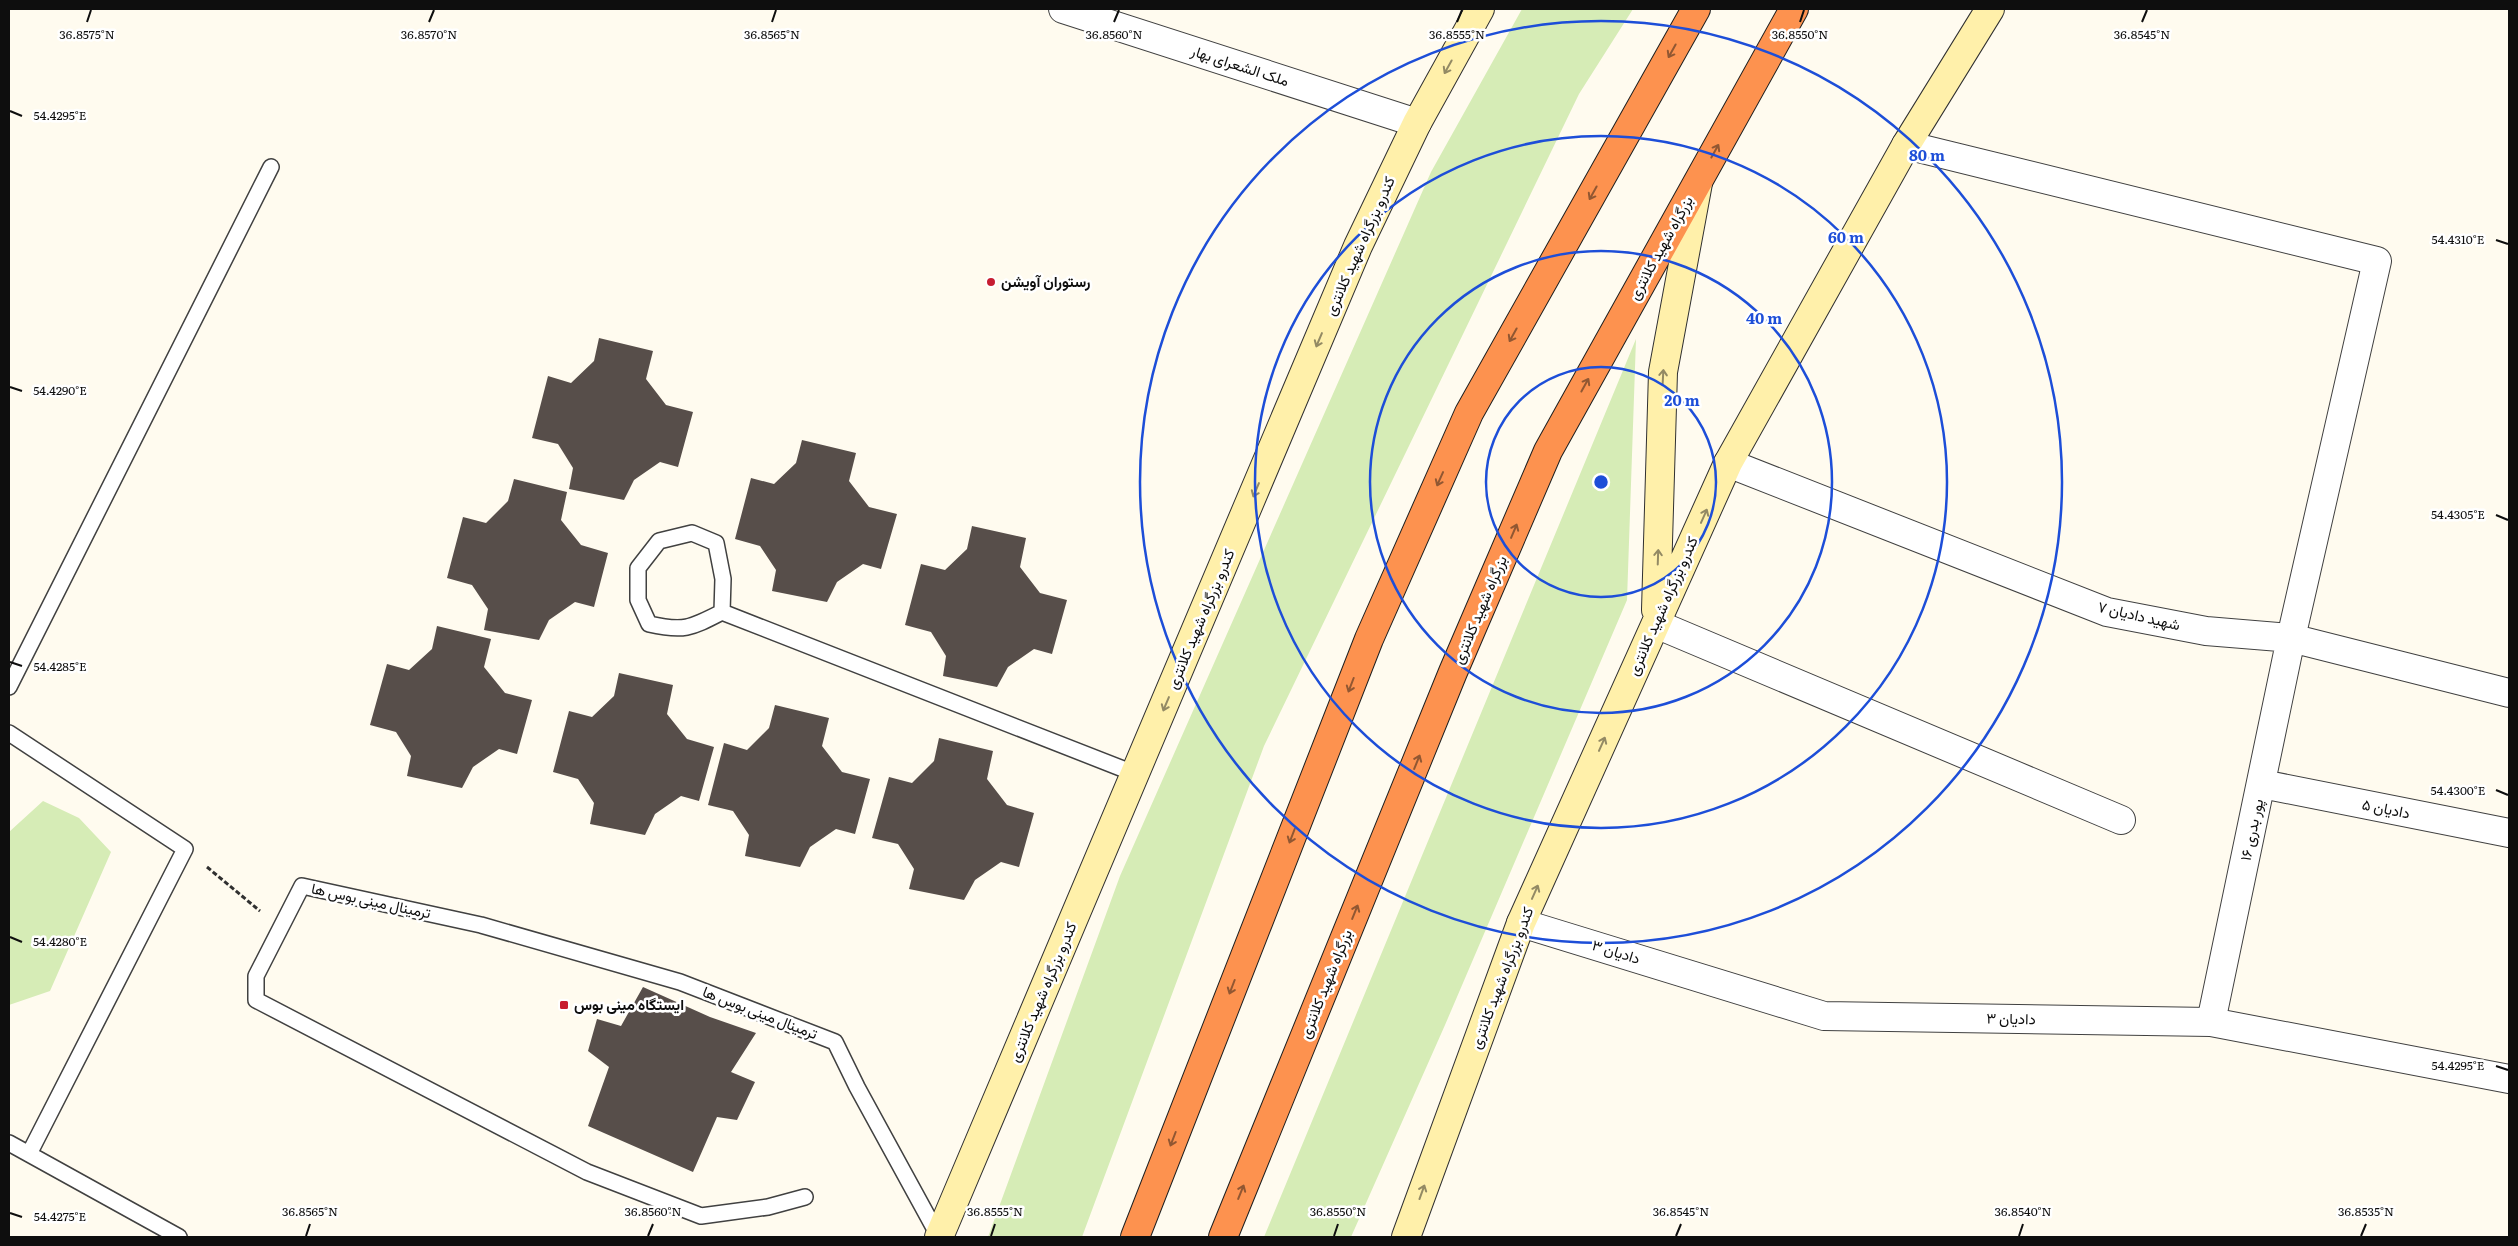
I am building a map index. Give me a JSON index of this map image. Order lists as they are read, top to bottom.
{
  "streets": {
    "highway": ["بزرگراه شهید کلانتری"],
    "main road": ["کندرو بزرگراه شهید کلانتری"],
    "street": [
      "ملک الشعرای بهار",
      "شهید دادیان ۷",
      "دادیان ۵",
      "پور بدری ۱۶",
      "دادیان ۳"
    ],
    "lane": ["ترمینال مینی بوس ها"]
  },
  "crossings": [
    ["ملک الشعرای بهار", "کندرو بزرگراه شهید کلانتری"],
    ["کندرو بزرگراه شهید کلانتری", "شهید دادیان ۷"],
    ["کندرو بزرگراه شهید کلانتری", "پور بدری ۱۶"],
    ["کندرو بزرگراه شهید کلانتری", "ترمینال مینی بوس ها"],
    ["کندرو بزرگراه شهید کلانتری", "دادیان ۳"],
    ["شهید دادیان ۷", "پور بدری ۱۶"],
    ["دادیان ۵", "پور بدری ۱۶"],
    ["پور بدری ۱۶", "دادیان ۳"]
  ],
  "places": {
    "other": ["رستوران آویشن"],
    "transit": ["ایستگاه مینی بوس"]
  },
  "coordinates": [
    "36.8575°N",
    "36.8570°N",
    "36.8565°N",
    "36.8560°N",
    "36.8555°N",
    "36.8550°N",
    "36.8545°N",
    "54.4295°E",
    "54.4310°E",
    "54.4290°E",
    "54.4305°E",
    "54.4285°E",
    "54.4300°E",
    "54.4280°E",
    "36.8540°N",
    "36.8535°N",
    "54.4275°E"
  ],
  "rings": [
    "80 m",
    "60 m",
    "40 m",
    "20 m"
  ]
}
